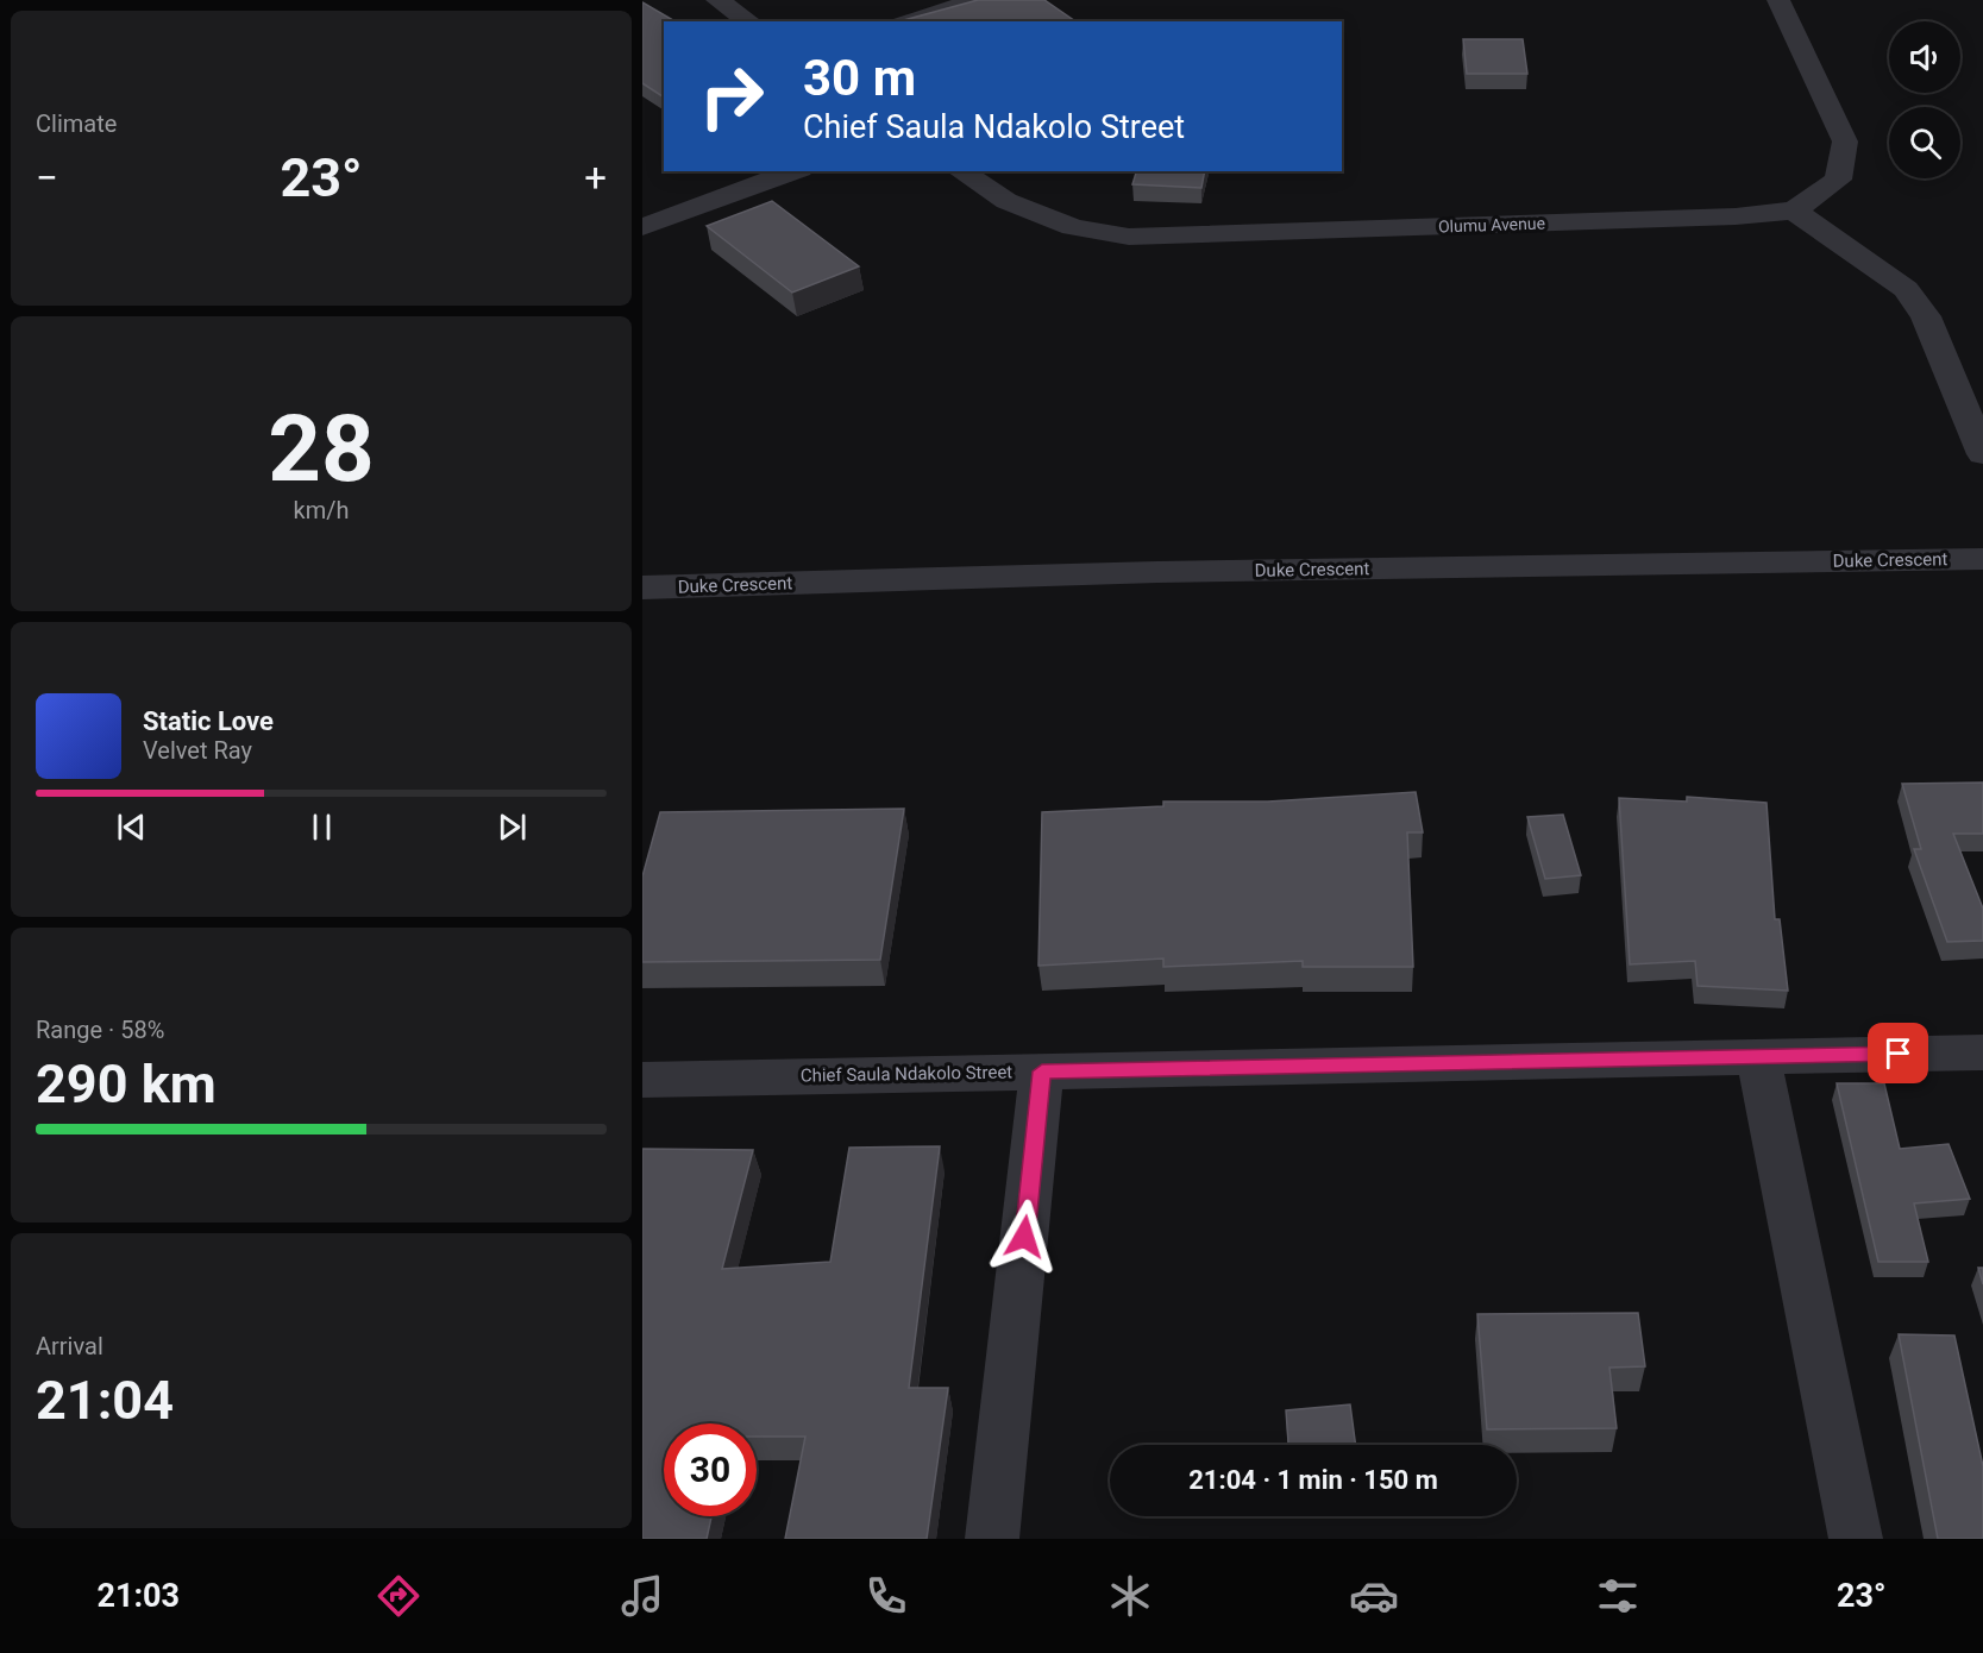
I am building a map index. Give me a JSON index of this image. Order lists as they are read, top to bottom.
{
  "streets": {
    "street": ["Olumu Avenue", "Duke Crescent", "Chief Saula Ndakolo Street"]
  },
  "page": {
    "tile": [
      "Climate",
      ["28", "km/h"],
      ["Range · 58%", "290 km"],
      ["Arrival", "21:04"]
    ],
    "turn": ["30 m", "Chief Saula Ndakolo Street"],
    "heat": ["−", "23°", "+"],
    "song": ["Static Love", "Velvet Ray"],
    "limit": "30",
    "trip": "21:04 · 1 min · 150 m",
    "tabs": ["21:03", "23°"]
  }
}
